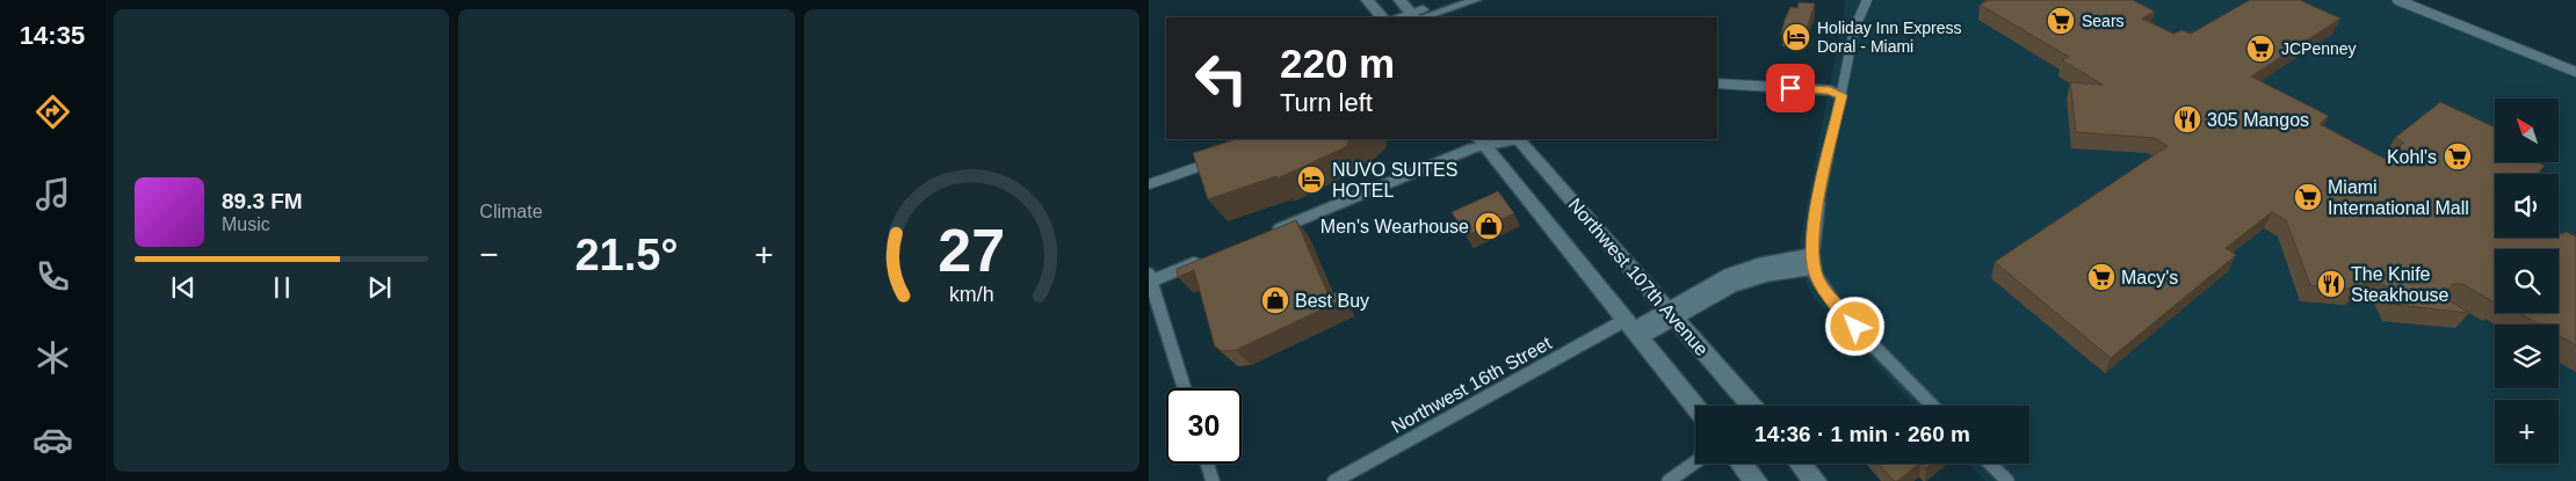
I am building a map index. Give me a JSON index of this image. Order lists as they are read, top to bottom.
{
  "streets": {
    "main road": ["Northwest 107th Avenue"],
    "street": ["Northwest 16th Street"]
  },
  "crossings": [
    ["Northwest 107th Avenue", "Northwest 16th Street"]
  ],
  "places": {
    "supermarket": [
      "Sears",
      "JCPenney",
      "Kohl's",
      "Miami International Mall",
      "Macy's"
    ],
    "hotel": ["Holiday Inn Express Doral - Miami", "NUVO SUITES HOTEL"],
    "restaurant": ["305 Mangos", "The Knife Steakhouse"],
    "shop": ["Men's Wearhouse", "Best Buy"]
  },
  "north": "top left",
  "page": {
    "tabs": "14:35",
    "tile": "Climate",
    "turn": ["220 m", "Turn left"],
    "map_buttons": "+",
    "song": ["89.3 FM", "Music"],
    "heat": ["−", "21.5°", "+"],
    "limit": "30",
    "trip": "14:36 · 1 min · 260 m",
    "gauge": ["27", "km/h"]
  }
}
